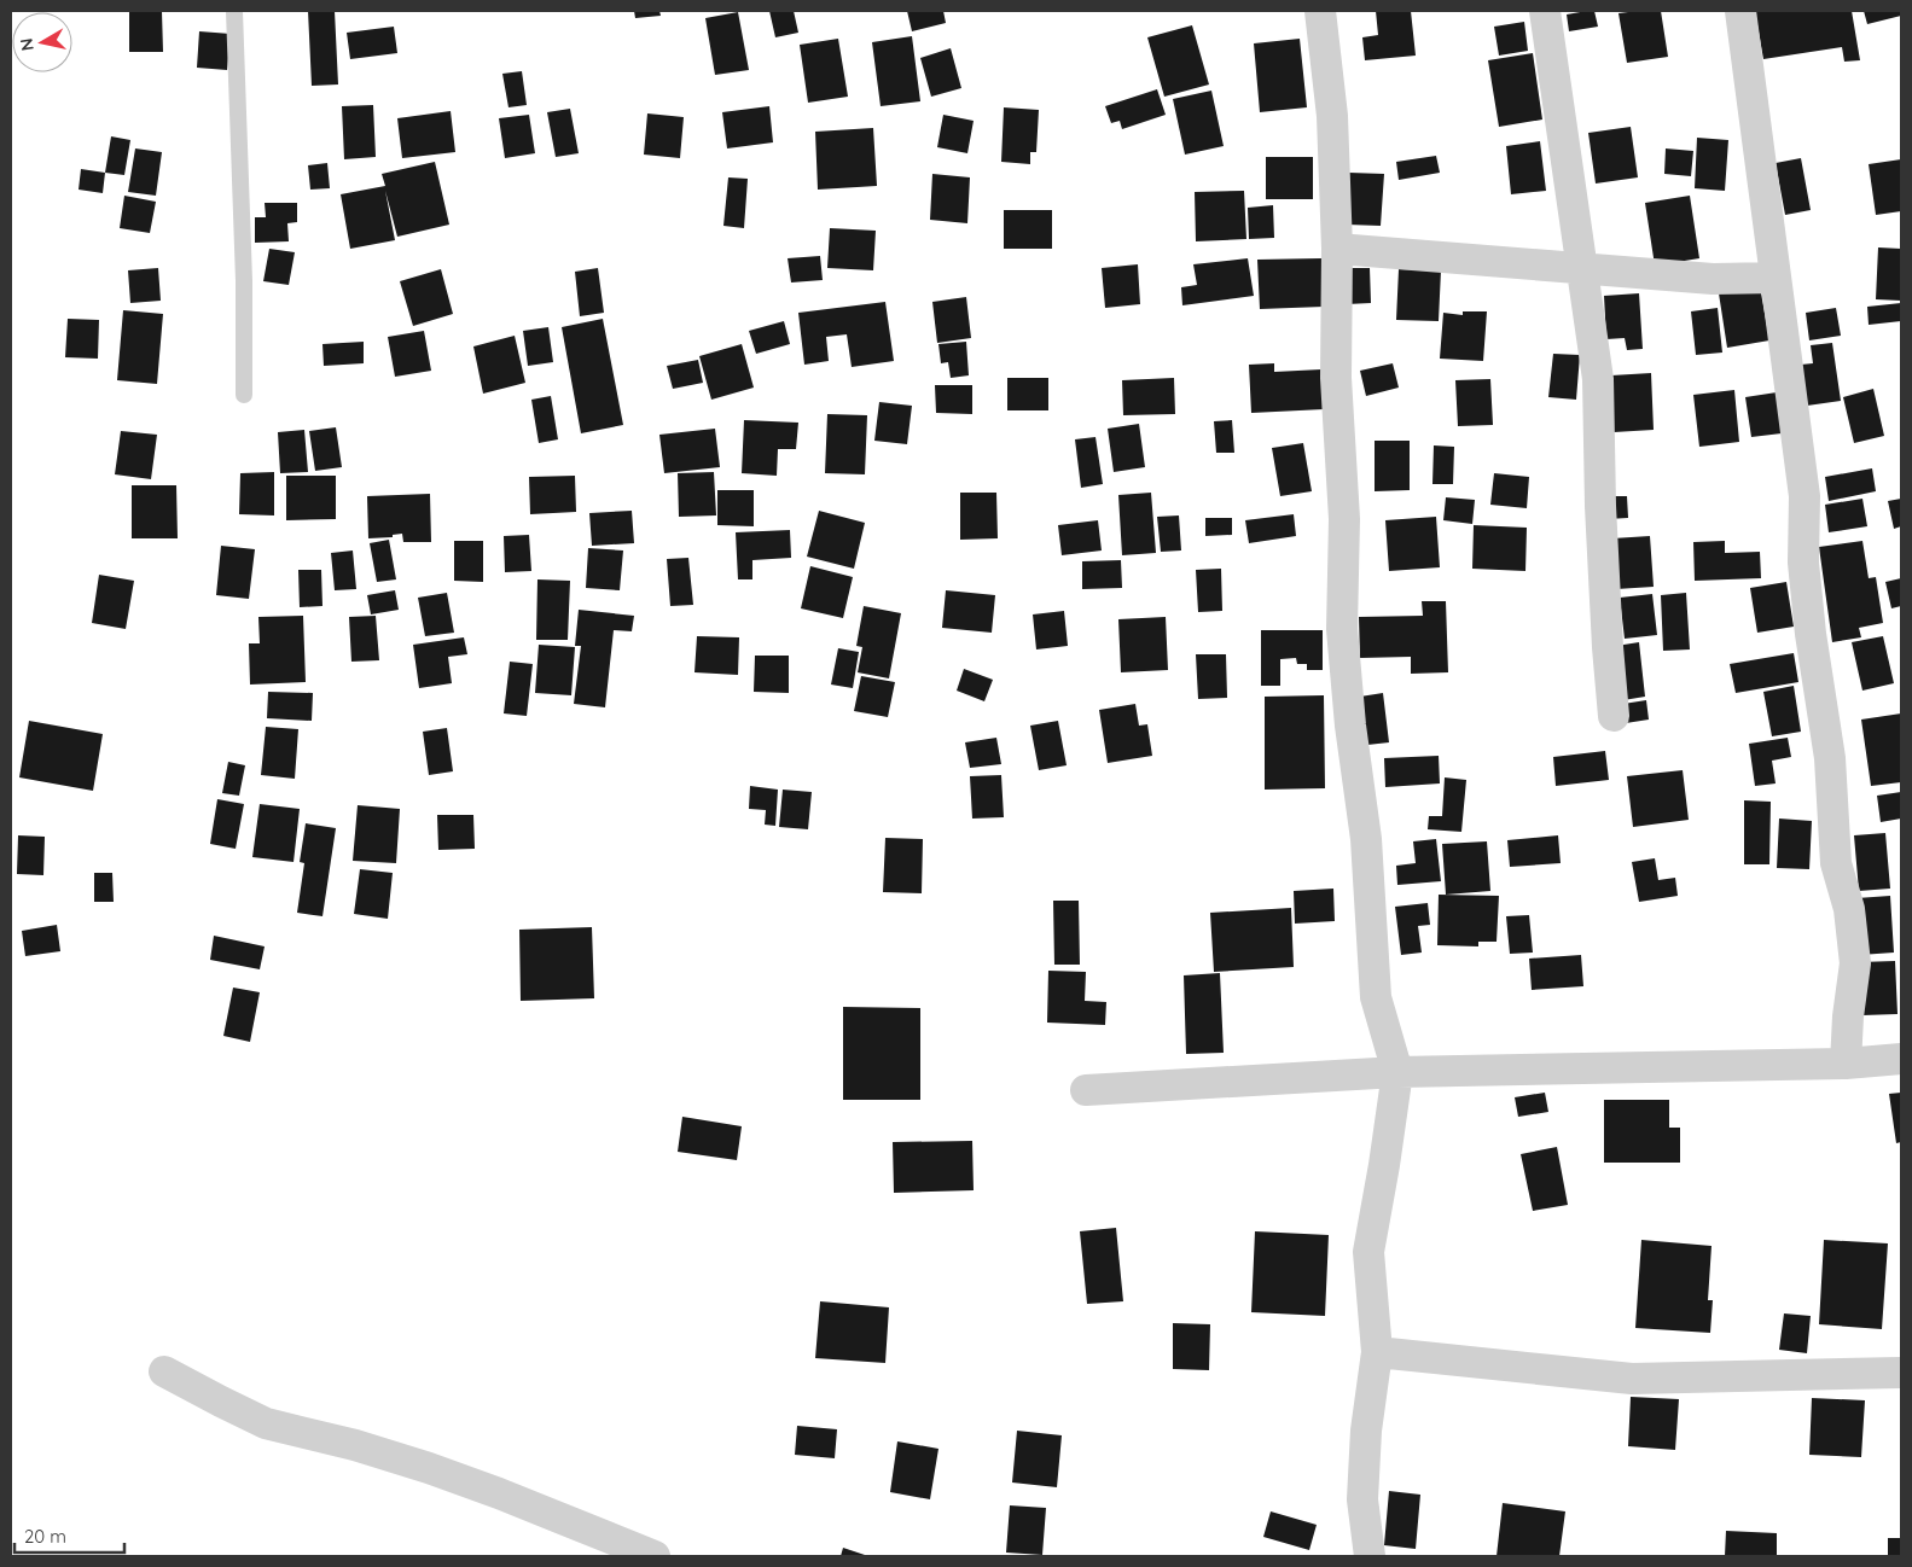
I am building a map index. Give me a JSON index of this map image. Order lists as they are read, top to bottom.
{
  "scale_bar": "20 m",
  "north": "left"
}
